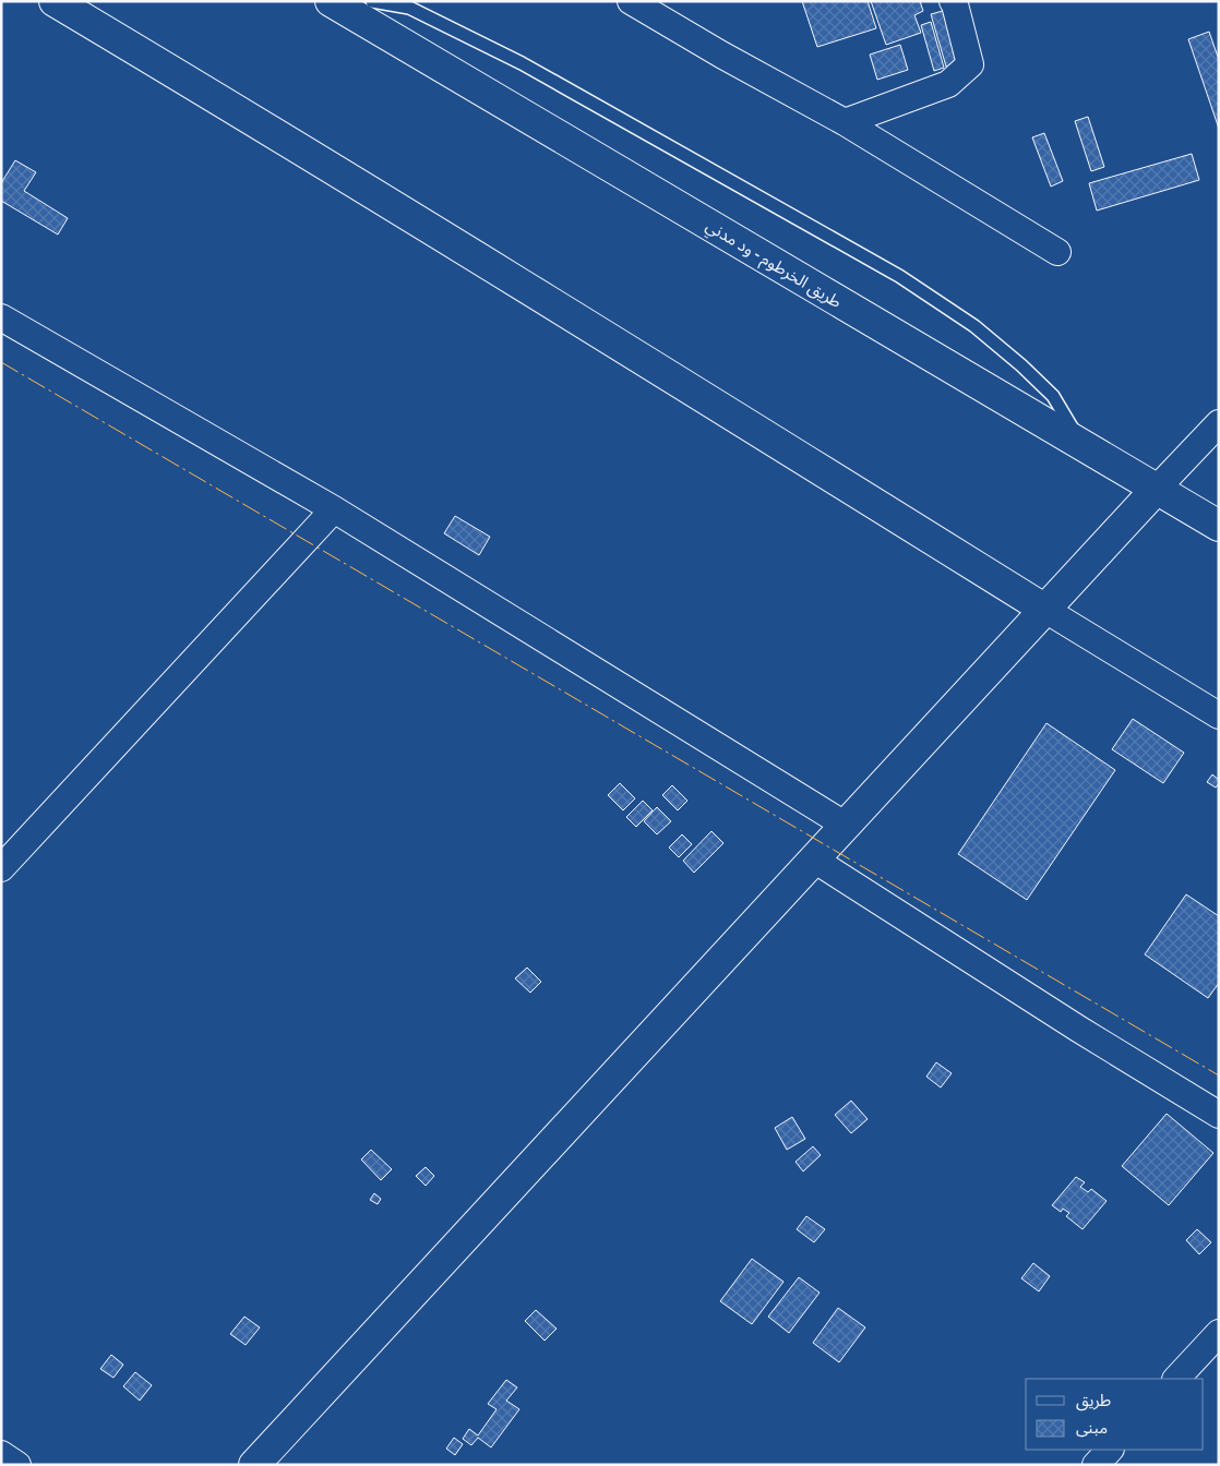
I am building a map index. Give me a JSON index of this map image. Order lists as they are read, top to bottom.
{
  "streets": {
    "main road": ["طريق الخرطوم - ود مدني"]
  },
  "legend": ["طريق", "مبنى"]
}
